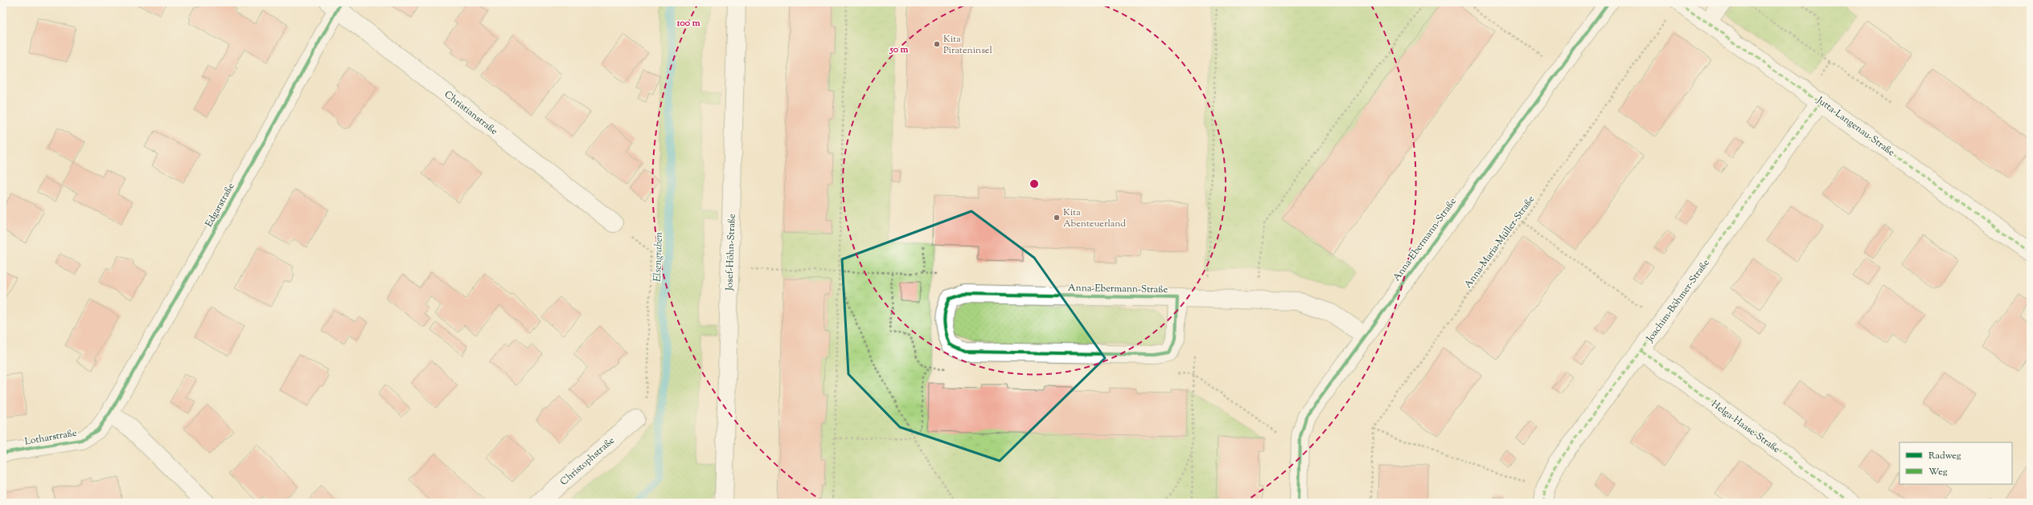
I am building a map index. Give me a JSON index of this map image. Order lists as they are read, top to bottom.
{
  "streets": {
    "street": [
      "Christianstraße",
      "Jutta-Langenau-Straße",
      "Edgarstraße",
      "Anna-Ebermann-Straße",
      "Josef-Höhn-Straße",
      "Joachim-Böhmer-Straße",
      "Helga-Haase-Straße",
      "Lotharstraße",
      "Christophstraße"
    ],
    "path": ["Anna-Maria-Müller-Straße"]
  },
  "crossings": [
    ["Christianstraße", "Edgarstraße"],
    ["Jutta-Langenau-Straße", "Joachim-Böhmer-Straße"],
    ["Edgarstraße", "Lotharstraße"],
    ["Joachim-Böhmer-Straße", "Helga-Haase-Straße"]
  ],
  "water": ["Elsengraben"],
  "places": ["Kita Pirateninsel", "Kita Abenteuerland"],
  "legend": ["Radweg", "Weg"],
  "rings": ["100 m", "50 m"]
}
